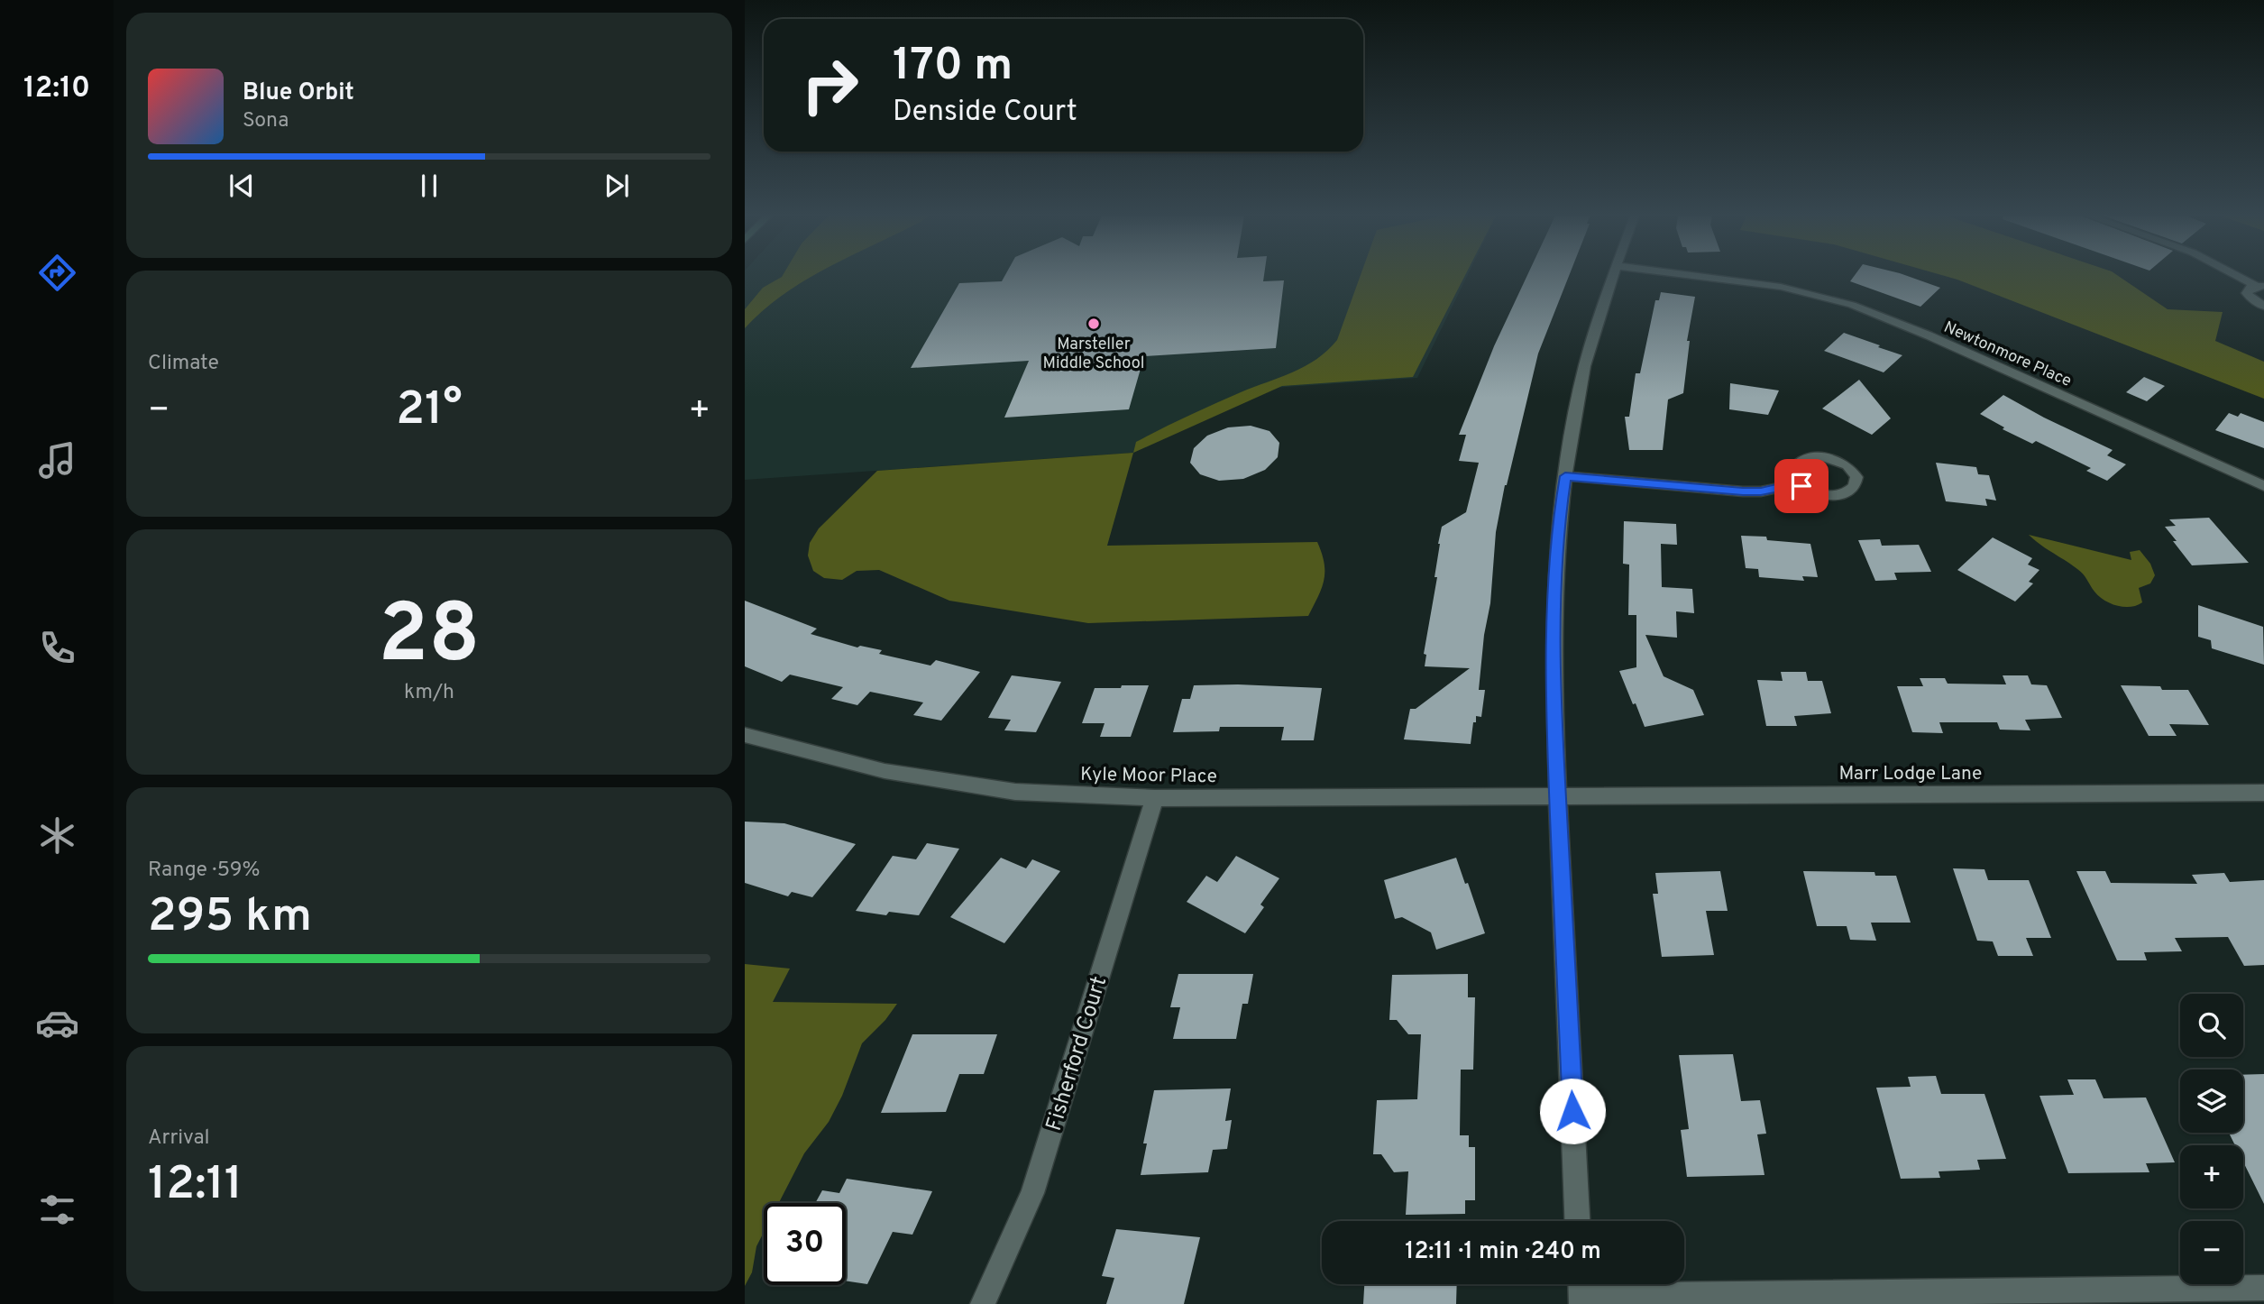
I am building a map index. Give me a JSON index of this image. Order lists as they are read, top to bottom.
{
  "streets": {
    "street": [
      "Newtonmore Place",
      "Marr Lodge Lane",
      "Kyle Moor Place",
      "Fisherford Court"
    ]
  },
  "crossings": [
    ["Marr Lodge Lane", "Kyle Moor Place"],
    ["Kyle Moor Place", "Fisherford Court"]
  ],
  "places": ["Marsteller Middle School"],
  "page": {
    "tabs": "12:10",
    "turn": ["170 m", "Denside Court"],
    "song": ["Blue Orbit", "Sona"],
    "tile": [
      "Climate",
      ["28", "km/h"],
      ["Range · 59%", "295 km"],
      ["Arrival", "12:11"]
    ],
    "heat": ["−", "21°", "+"],
    "map_buttons": ["+", "−"],
    "limit": "30",
    "trip": "12:11 · 1 min · 240 m"
  }
}
